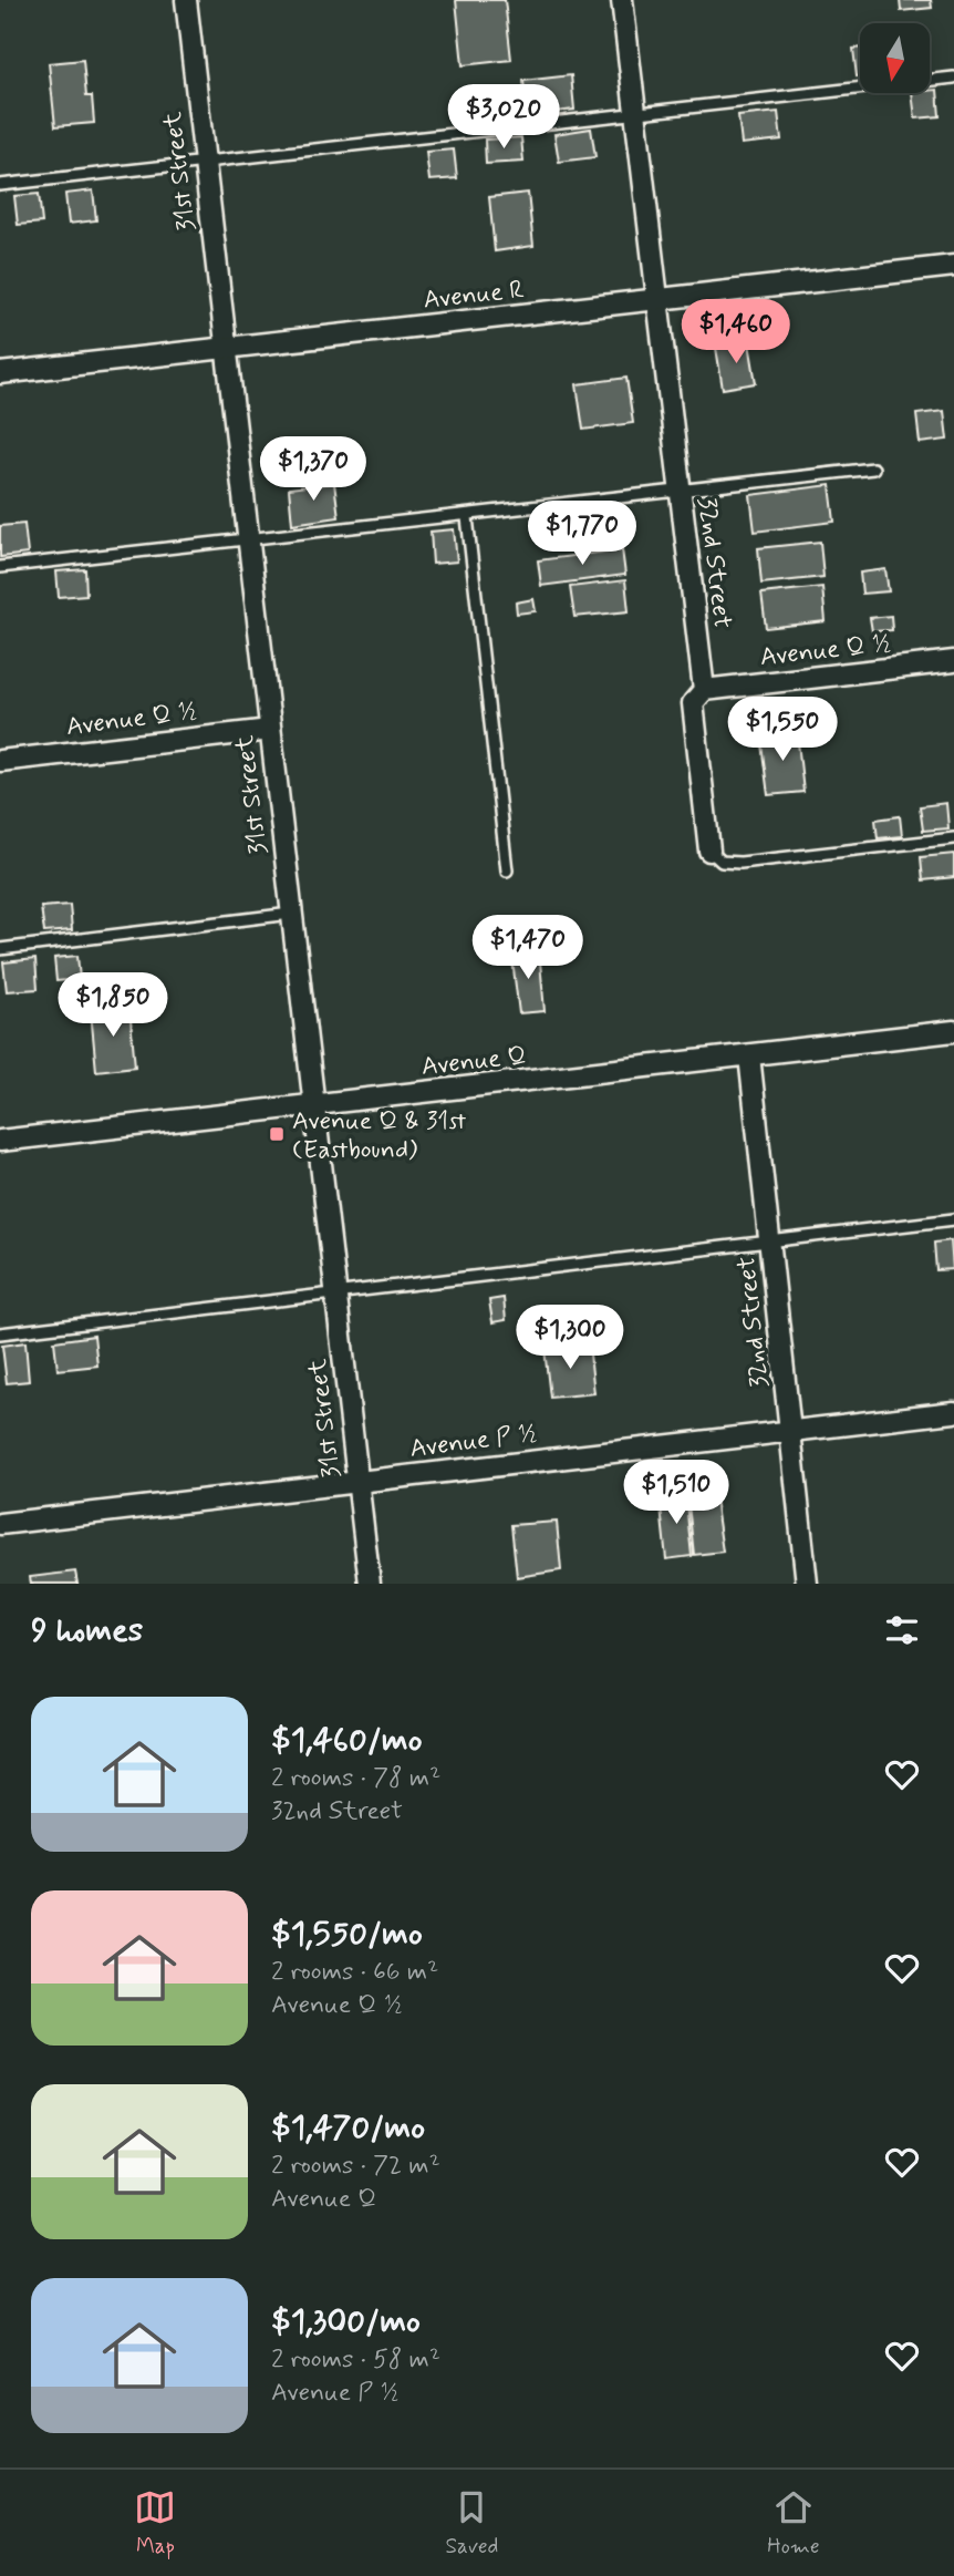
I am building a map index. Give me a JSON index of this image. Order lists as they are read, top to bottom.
{
  "streets": {
    "street": [
      "31st Street",
      "Avenue R",
      "32nd Street",
      "Avenue Q ½",
      "Avenue Q",
      "Avenue P ½"
    ]
  },
  "crossings": [
    ["31st Street", "Avenue R"],
    ["31st Street", "Avenue Q ½"],
    ["31st Street", "Avenue Q"],
    ["31st Street", "Avenue P ½"],
    ["Avenue R", "32nd Street"],
    ["32nd Street", "Avenue Q ½"],
    ["32nd Street", "Avenue Q"],
    ["32nd Street", "Avenue P ½"]
  ],
  "places": {
    "transit": ["Avenue Q & 31st (Eastbound)"]
  },
  "north": "bottom",
  "page": {
    "price": [
      "$3,020",
      "$1,460",
      "$1,370",
      "$1,770",
      "$1,550",
      "$1,470",
      "$1,850",
      "$1,300",
      "$1,510"
    ],
    "heading": "9 homes",
    "list": [
      {
        "name": "$1,460/mo",
        "note": "2 rooms · 78 m² · 32nd Street"
      },
      {
        "name": "$1,550/mo",
        "note": "2 rooms · 66 m² · Avenue Q ½"
      },
      {
        "name": "$1,470/mo",
        "note": "2 rooms · 72 m² · Avenue Q"
      },
      {
        "name": "$1,300/mo",
        "note": "2 rooms · 58 m² · Avenue P ½"
      }
    ],
    "tabs": ["Map", "Saved", "Home"]
  }
}
